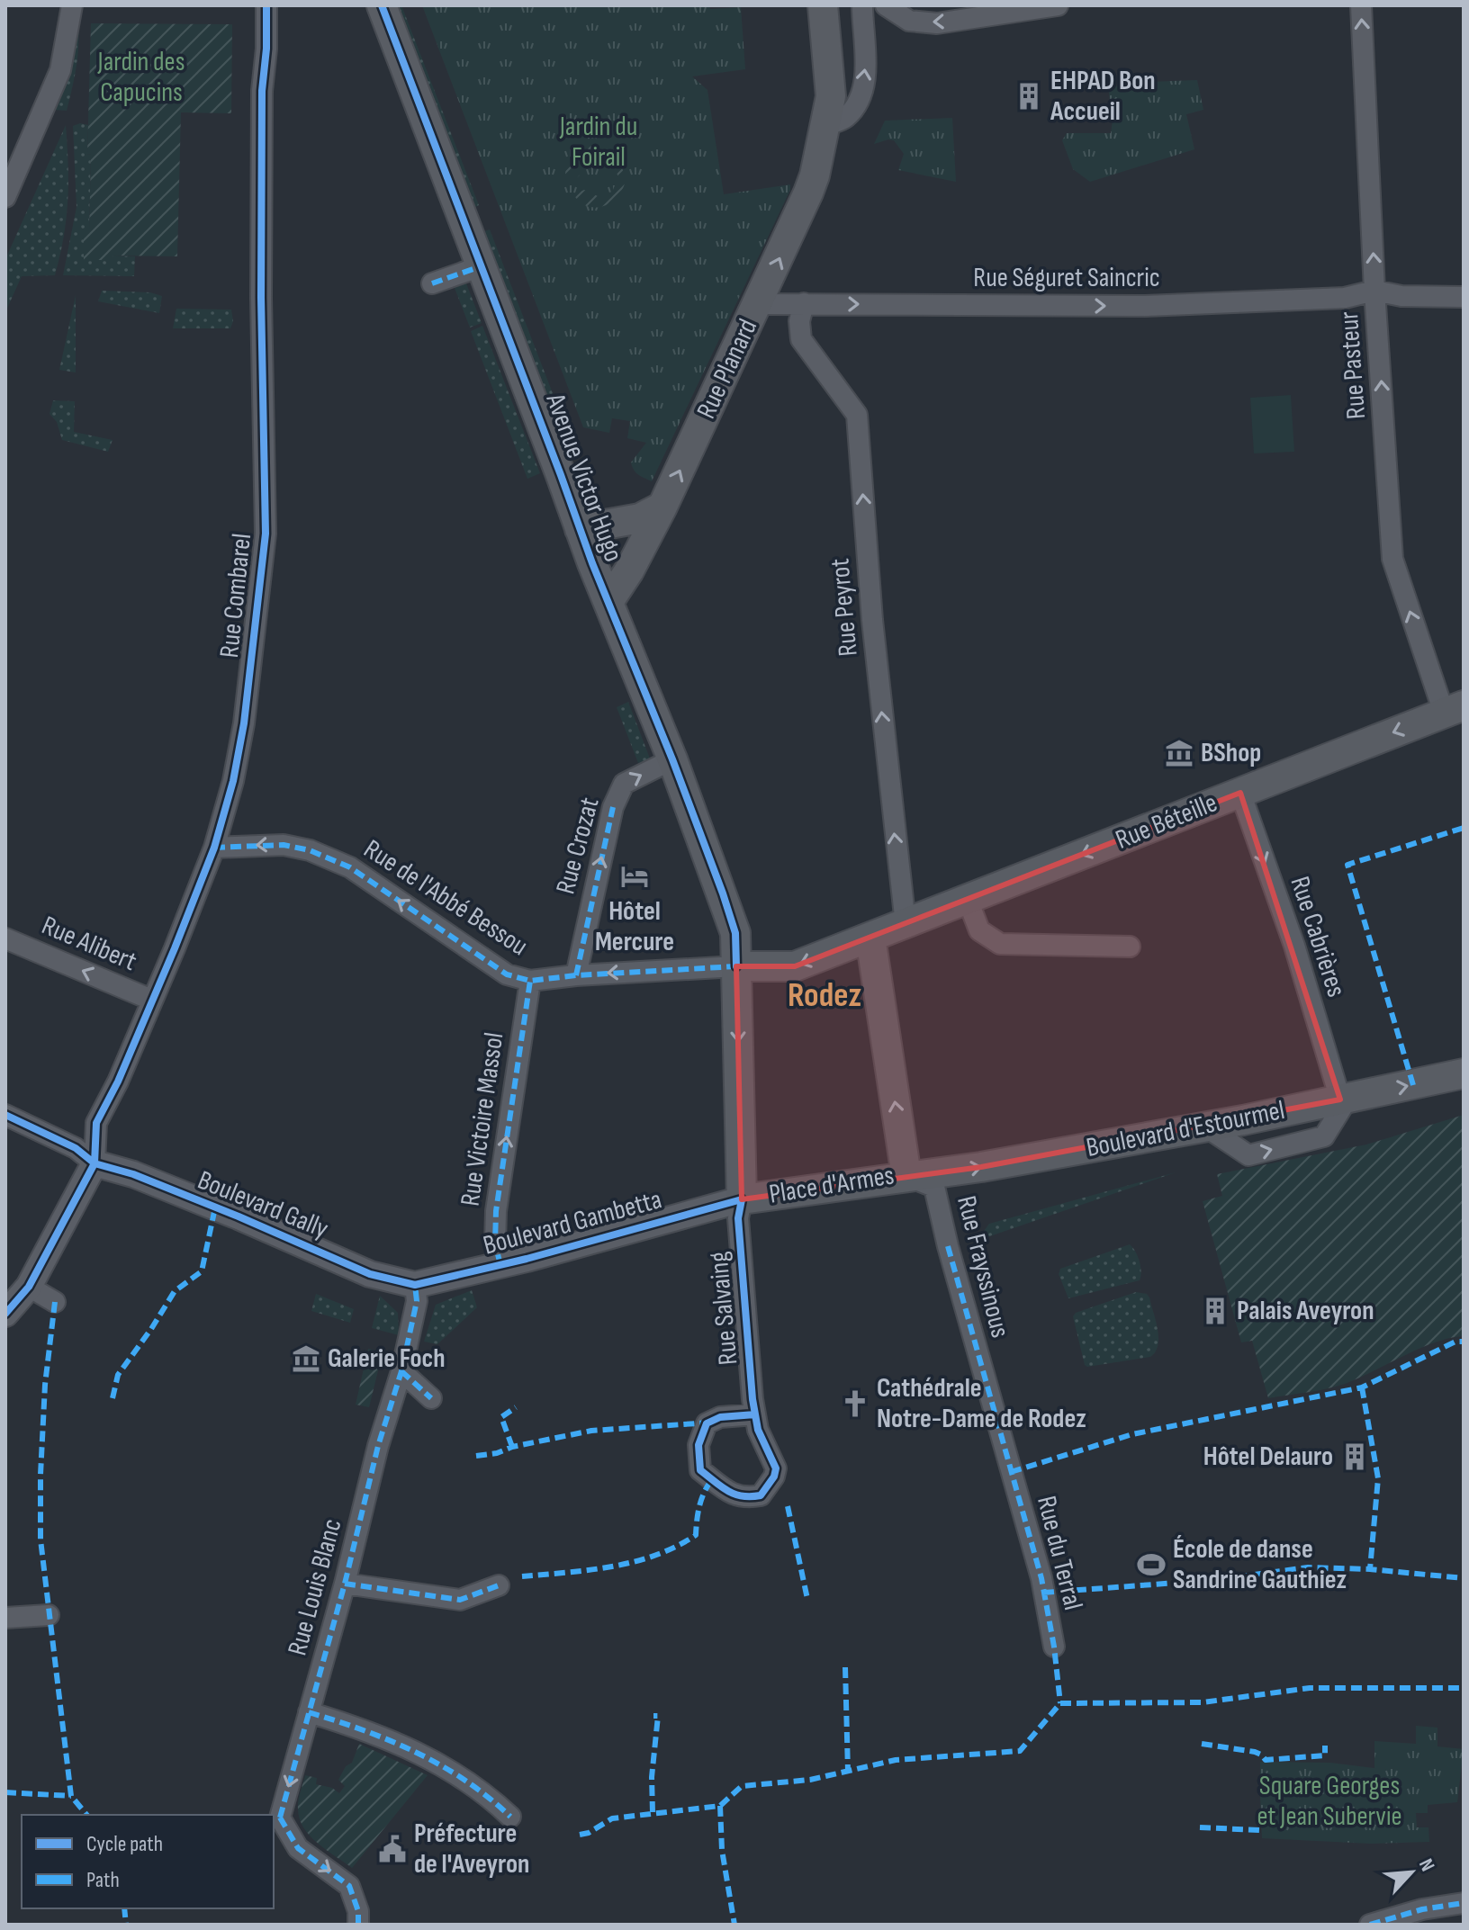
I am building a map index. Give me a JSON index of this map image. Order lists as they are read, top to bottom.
{
  "streets": {
    "main road": [
      "Rue Planard",
      "Avenue Victor Hugo",
      "Rue Béteille",
      "Boulevard d'Estourmel",
      "Place d'Armes"
    ],
    "street": [
      "Rue Séguret Saincric",
      "Rue Pasteur",
      "Rue Combarel",
      "Rue Peyrot",
      "Rue Crozat",
      "Rue de l'Abbé Bessou",
      "Rue Cabrières",
      "Rue Alibert",
      "Rue Victoire Massol",
      "Boulevard Gally",
      "Boulevard Gambetta",
      "Rue Frayssinous",
      "Rue Salvaing",
      "Rue du Terral",
      "Rue Louis Blanc"
    ]
  },
  "crossings": [
    ["Rue Séguret Saincric", "Rue Pasteur"],
    ["Rue Séguret Saincric", "Rue Planard"],
    ["Rue Séguret Saincric", "Rue Peyrot"],
    ["Rue Pasteur", "Rue Béteille"],
    ["Rue Planard", "Avenue Victor Hugo"],
    ["Avenue Victor Hugo", "Rue Crozat"],
    ["Avenue Victor Hugo", "Rue de l'Abbé Bessou"],
    ["Avenue Victor Hugo", "Place d'Armes"],
    ["Rue Combarel", "Rue de l'Abbé Bessou"],
    ["Rue Combarel", "Rue Alibert"],
    ["Rue Combarel", "Boulevard Gally"],
    ["Rue Peyrot", "Rue Béteille"],
    ["Rue Béteille", "Rue Cabrières"],
    ["Rue Béteille", "Place d'Armes"],
    ["Rue Crozat", "Rue de l'Abbé Bessou"],
    ["Rue de l'Abbé Bessou", "Rue Victoire Massol"],
    ["Rue de l'Abbé Bessou", "Place d'Armes"],
    ["Rue Cabrières", "Boulevard d'Estourmel"],
    ["Rue Victoire Massol", "Boulevard Gambetta"],
    ["Boulevard d'Estourmel", "Place d'Armes"],
    ["Boulevard d'Estourmel", "Rue Frayssinous"],
    ["Place d'Armes", "Boulevard Gambetta"],
    ["Place d'Armes", "Rue Frayssinous"],
    ["Place d'Armes", "Rue Salvaing"],
    ["Boulevard Gally", "Boulevard Gambetta"],
    ["Boulevard Gally", "Rue Louis Blanc"],
    ["Boulevard Gambetta", "Rue Salvaing"],
    ["Boulevard Gambetta", "Rue Louis Blanc"],
    ["Rue Frayssinous", "Rue du Terral"]
  ],
  "one_way": [
    "Rue Séguret Saincric",
    "Rue Pasteur",
    "Rue Planard",
    "Rue Peyrot",
    "Rue Béteille",
    "Rue Crozat",
    "Rue de l'Abbé Bessou",
    "Rue Cabrières",
    "Rue Victoire Massol",
    "Boulevard d'Estourmel"
  ],
  "districts": ["Rodez"],
  "parks": ["Jardin des Capucins", "Jardin du Foirail", "Square Georges et Jean Subervie"],
  "places": {
    "building": ["EHPAD Bon Accueil", "Palais Aveyron", "Hôtel Delauro"],
    "museum": ["BShop", "Galerie Foch"],
    "hotel": ["Hôtel Mercure"],
    "church": ["Cathédrale Notre-Dame de Rodez"],
    "sports": ["École de danse Sandrine Gauthiez"],
    "public building": ["Préfecture de l'Aveyron"]
  },
  "legend": ["Cycle path", "Path"],
  "north": "top right"
}
